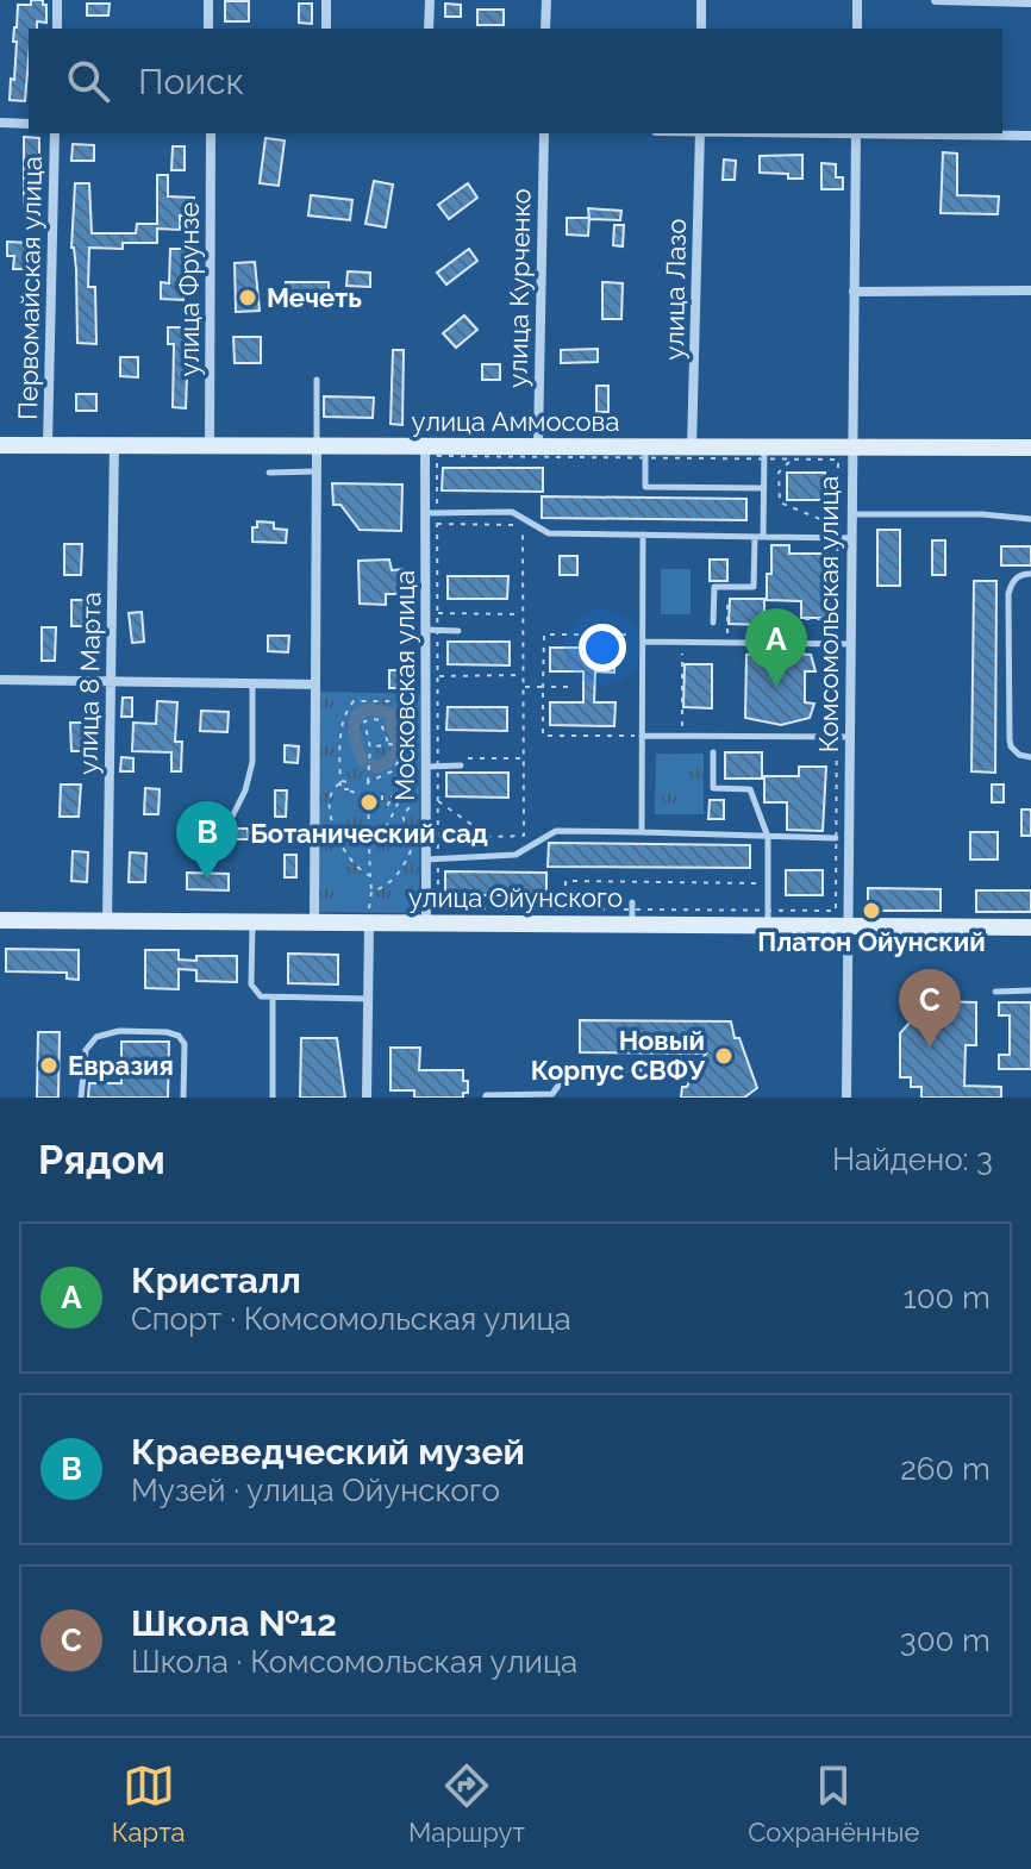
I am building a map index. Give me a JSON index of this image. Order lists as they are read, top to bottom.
{
  "streets": {
    "main road": ["улица Аммосова", "улица Ойунского"],
    "street": [
      "Первомайская улица",
      "улица Курченко",
      "улица Фрунзе",
      "улица Лазо",
      "Комсомольская улица",
      "улица 8 Марта",
      "Московская улица"
    ]
  },
  "crossings": [
    ["Первомайская улица", "улица Аммосова"],
    ["улица Курченко", "улица Аммосова"],
    ["улица Фрунзе", "улица Аммосова"],
    ["улица Лазо", "улица Аммосова"],
    ["улица Аммосова", "Комсомольская улица"],
    ["улица Аммосова", "улица 8 Марта"],
    ["улица Аммосова", "Московская улица"],
    ["Комсомольская улица", "улица Ойунского"],
    ["улица 8 Марта", "улица Ойунского"],
    ["Московская улица", "улица Ойунского"]
  ],
  "places": [
    "Мечеть",
    "Ботанический сад",
    "Платон Ойунский",
    "Новый Корпус СВФУ",
    "Евразия"
  ],
  "page": {
    "search": "Поиск",
    "pins": ["A", "B", "C"],
    "heading": ["Рядом", "Найдено: 3"],
    "list": [
      {
        "mark": "A",
        "name": "Кристалл",
        "note": "Спорт · Комсомольская улица",
        "value": "100 m"
      },
      {
        "mark": "B",
        "name": "Краеведческий музей",
        "note": "Музей · улица Ойунского",
        "value": "260 m"
      },
      {
        "mark": "C",
        "name": "Школа №12",
        "note": "Школа · Комсомольская улица",
        "value": "300 m"
      }
    ],
    "nav": ["Карта", "Маршрут", "Сохранённые"]
  }
}
